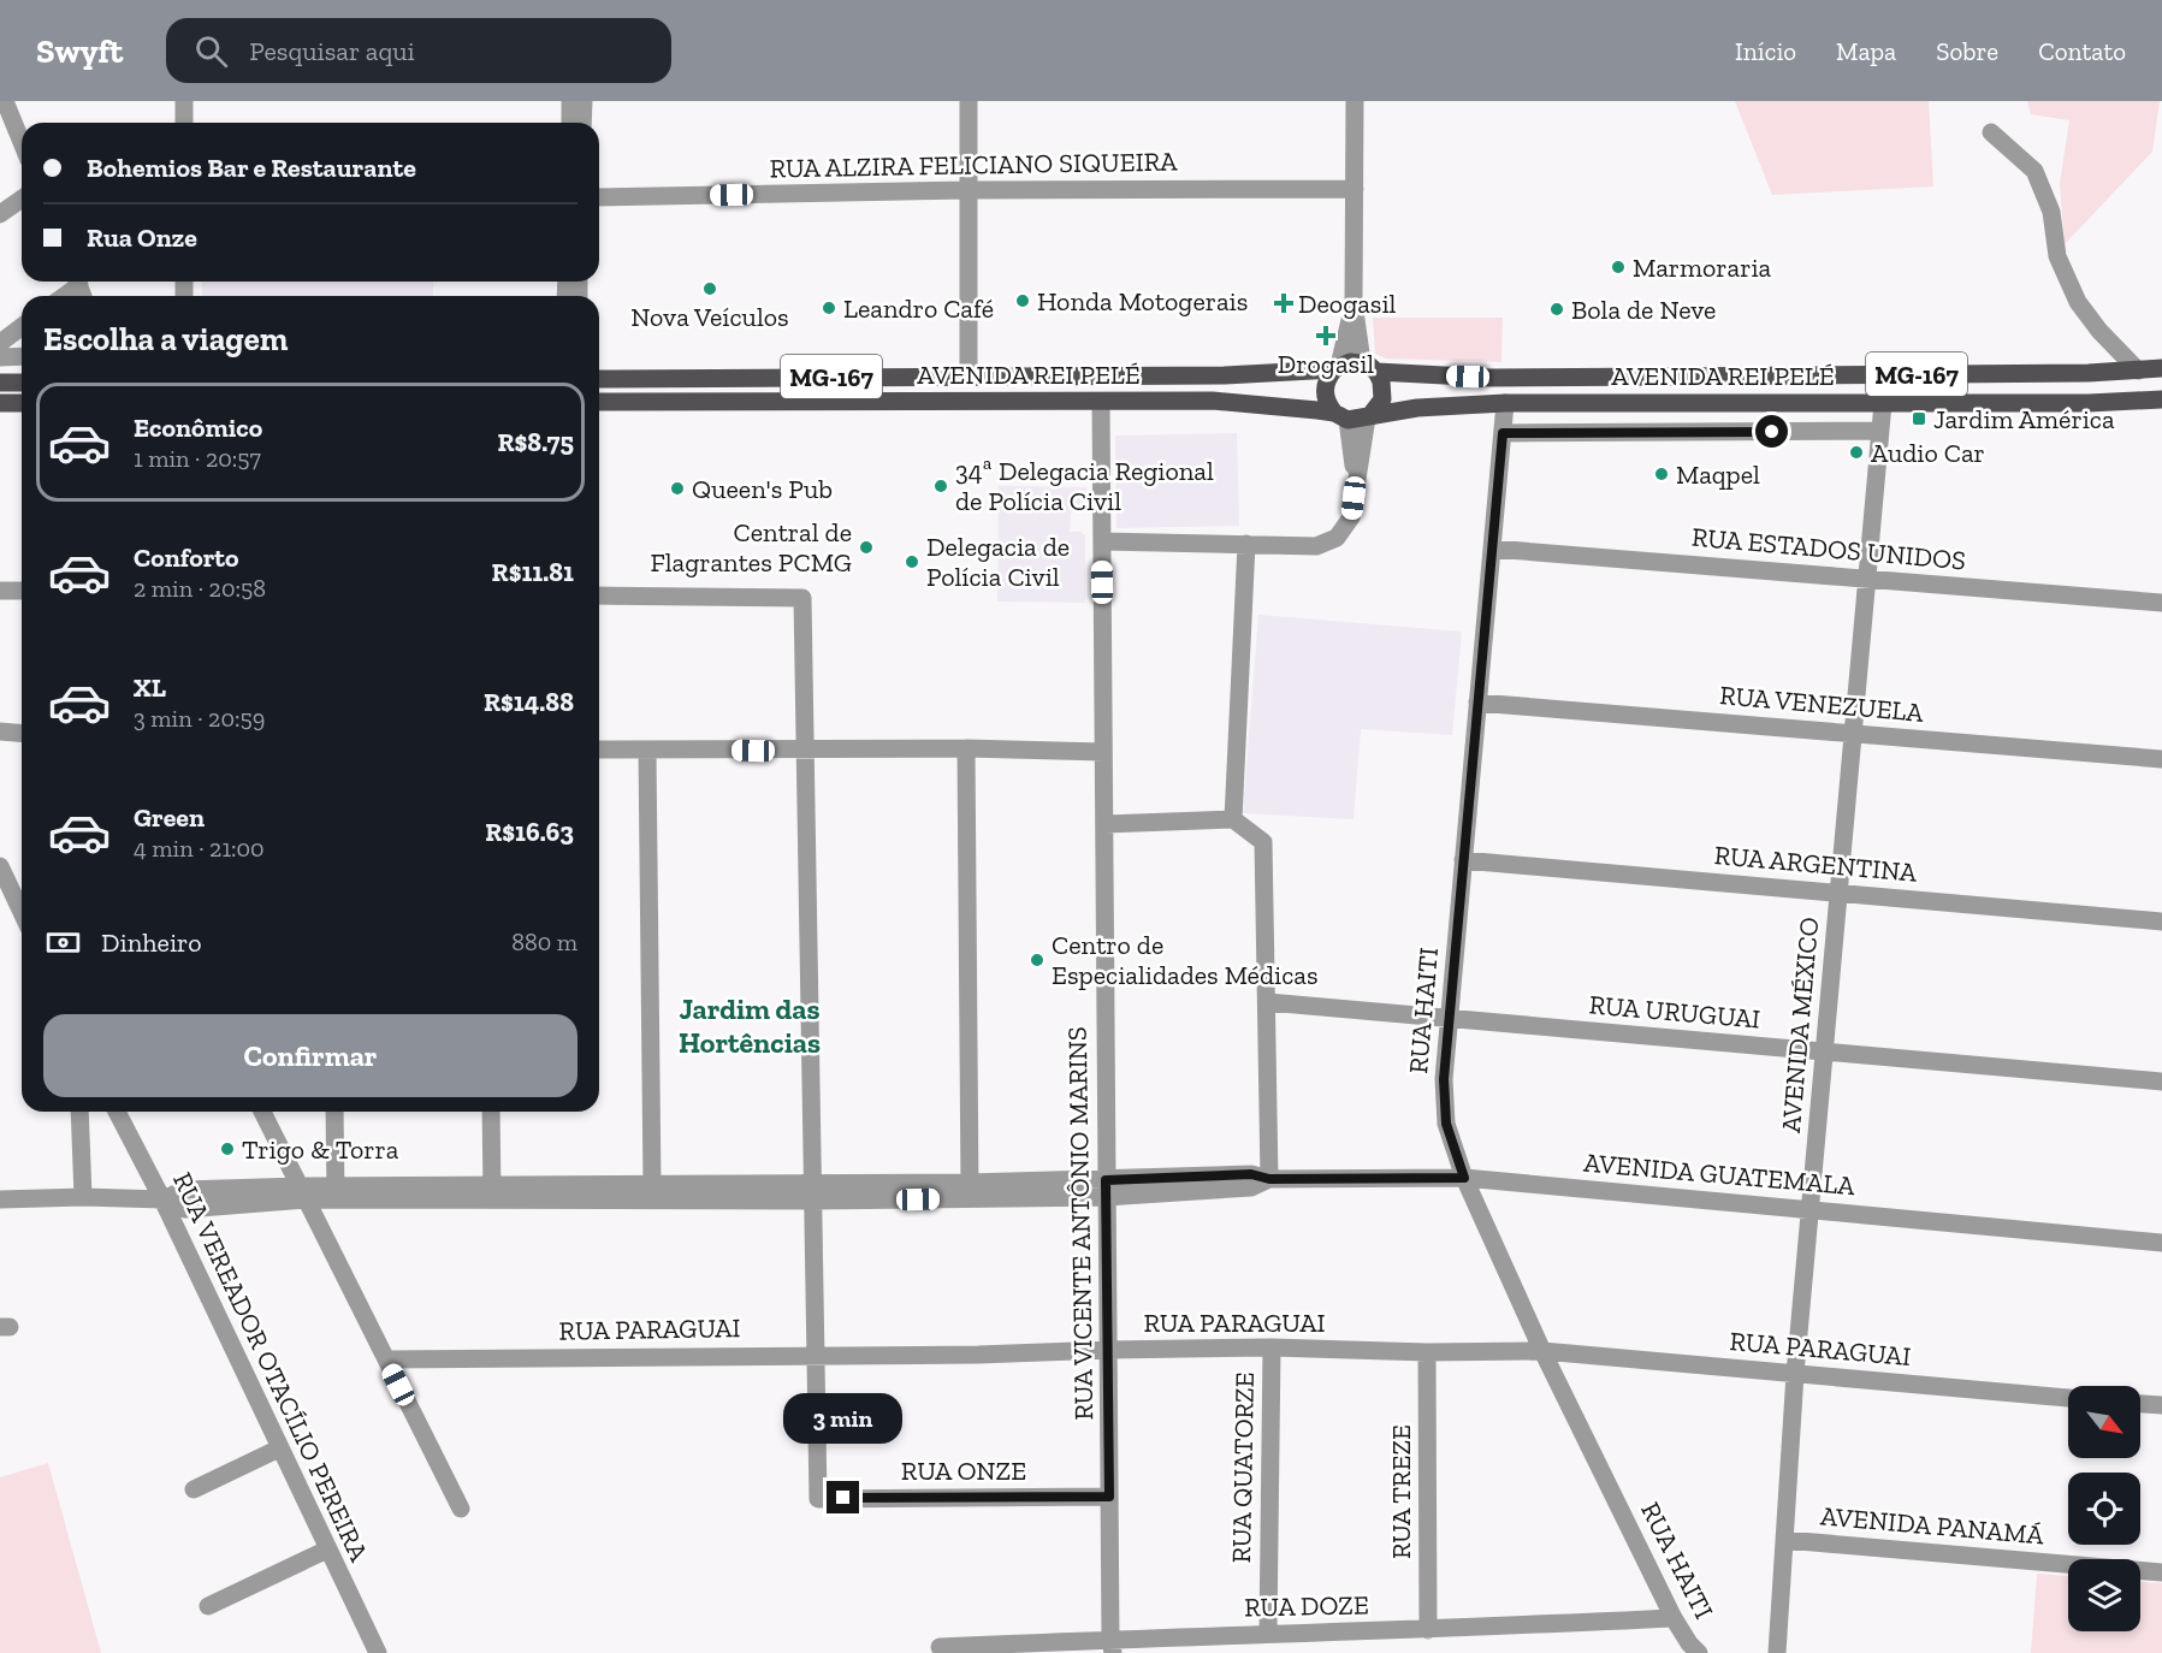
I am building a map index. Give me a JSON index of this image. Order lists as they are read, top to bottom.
{
  "streets": {
    "main road": ["AVENIDA REI PELÉ", "MG-167"],
    "street": [
      "RUA ALZIRA FELICIANO SIQUEIRA",
      "RUA ESTADOS UNIDOS",
      "RUA VENEZUELA",
      "RUA ARGENTINA",
      "RUA HAITI",
      "RUA URUGUAI",
      "AVENIDA MÉXICO",
      "AVENIDA GUATEMALA",
      "RUA VICENTE ANTÔNIO MARINS",
      "RUA PARAGUAI",
      "RUA VEREADOR OTACÍLIO PEREIRA",
      "RUA QUATORZE",
      "RUA ONZE",
      "RUA TREZE",
      "AVENIDA PANAMÁ",
      "RUA DOZE"
    ]
  },
  "crossings": [
    ["AVENIDA REI PELÉ", "RUA HAITI"],
    ["AVENIDA REI PELÉ", "AVENIDA MÉXICO"],
    ["AVENIDA REI PELÉ", "RUA VICENTE ANTÔNIO MARINS"],
    ["RUA ESTADOS UNIDOS", "RUA HAITI"],
    ["RUA ESTADOS UNIDOS", "AVENIDA MÉXICO"],
    ["RUA VENEZUELA", "RUA HAITI"],
    ["RUA VENEZUELA", "AVENIDA MÉXICO"],
    ["RUA ARGENTINA", "RUA HAITI"],
    ["RUA ARGENTINA", "AVENIDA MÉXICO"],
    ["RUA HAITI", "RUA URUGUAI"],
    ["RUA HAITI", "AVENIDA GUATEMALA"],
    ["RUA HAITI", "RUA PARAGUAI"],
    ["RUA HAITI", "RUA DOZE"],
    ["RUA URUGUAI", "AVENIDA MÉXICO"],
    ["AVENIDA MÉXICO", "AVENIDA GUATEMALA"],
    ["AVENIDA MÉXICO", "RUA PARAGUAI"],
    ["AVENIDA MÉXICO", "AVENIDA PANAMÁ"],
    ["AVENIDA GUATEMALA", "RUA VICENTE ANTÔNIO MARINS"],
    ["RUA VICENTE ANTÔNIO MARINS", "RUA PARAGUAI"],
    ["RUA VICENTE ANTÔNIO MARINS", "RUA ONZE"],
    ["RUA VICENTE ANTÔNIO MARINS", "RUA DOZE"],
    ["RUA PARAGUAI", "RUA QUATORZE"],
    ["RUA PARAGUAI", "RUA ONZE"],
    ["RUA PARAGUAI", "RUA TREZE"],
    ["RUA QUATORZE", "RUA DOZE"],
    ["RUA TREZE", "RUA DOZE"]
  ],
  "districts": ["Jardim das Hortências"],
  "places": {
    "other": [
      "Marmoraria",
      "Nova Veículos",
      "Honda Motogerais",
      "Leandro Café",
      "Bola de Neve",
      "Audio Car",
      "Maqpel",
      "34ª Delegacia Regional de Polícia Civil",
      "Queen's Pub",
      "Central de Flagrantes PCMG",
      "Delegacia de Polícia Civil",
      "Centro de Especialidades Médicas",
      "Trigo & Torra"
    ],
    "health": ["Deogasil", "Drogasil"],
    "transit": ["Jardim América"]
  },
  "north": "bottom right",
  "page": {
    "header": "Swyft",
    "search": "Pesquisar aqui",
    "nav": [
      "Início",
      "Mapa",
      "Sobre",
      "Contato"
    ],
    "banner": ["Bohemios Bar e Restaurante", "Rua Onze"],
    "heading": "Escolha a viagem",
    "list": [
      {
        "name": "Econômico",
        "note": "1 min · 20:57",
        "value": "R$8.75"
      },
      {
        "name": "Conforto",
        "note": "2 min · 20:58",
        "value": "R$11.81"
      },
      {
        "name": "XL",
        "note": "3 min · 20:59",
        "value": "R$14.88"
      },
      {
        "name": "Green",
        "note": "4 min · 21:00",
        "value": "R$16.63"
      }
    ],
    "pay": ["Dinheiro", "880 m"],
    "buttons": "Confirmar",
    "bubble": "3 min"
  }
}
